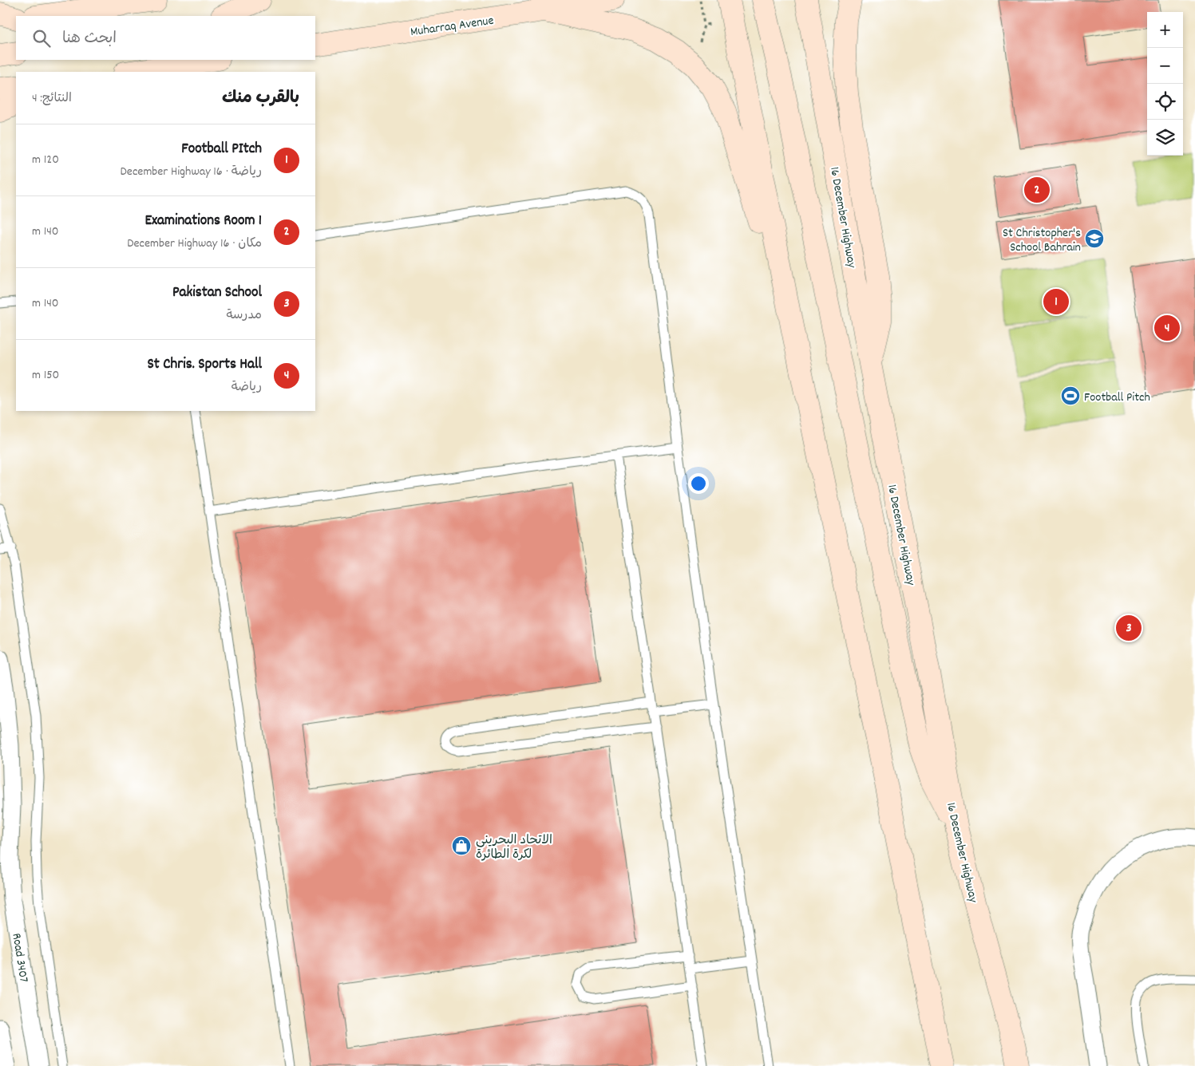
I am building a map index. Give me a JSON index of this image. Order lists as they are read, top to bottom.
{
  "streets": {
    "main road": ["Muharraq Avenue", "16 December Highway"],
    "street": ["Road 3407"]
  },
  "places": {
    "school or university": ["St Christopher's School Bahrain"],
    "sports": ["Football Pitch"],
    "shop": ["الاتحاد البحريني لكرة الطائرة"]
  },
  "page": {
    "map_buttons": ["+", "−"],
    "search": "ابحث هنا",
    "heading": ["بالقرب منك", "النتائج: 4"],
    "list": [
      {
        "mark": "1",
        "name": "Football PItch",
        "note": "رياضة · 16 December Highway",
        "value": "120 m"
      },
      {
        "mark": "2",
        "name": "Examinations Room 1",
        "note": "مكان · 16 December Highway",
        "value": "140 m"
      },
      {
        "mark": "3",
        "name": "Pakistan School",
        "note": "مدرسة",
        "value": "140 m"
      },
      {
        "mark": "4",
        "name": "St Chris. Sports Hall",
        "note": "رياضة",
        "value": "150 m"
      }
    ],
    "pins": [
      "2",
      "1",
      "4",
      "3"
    ]
  }
}
